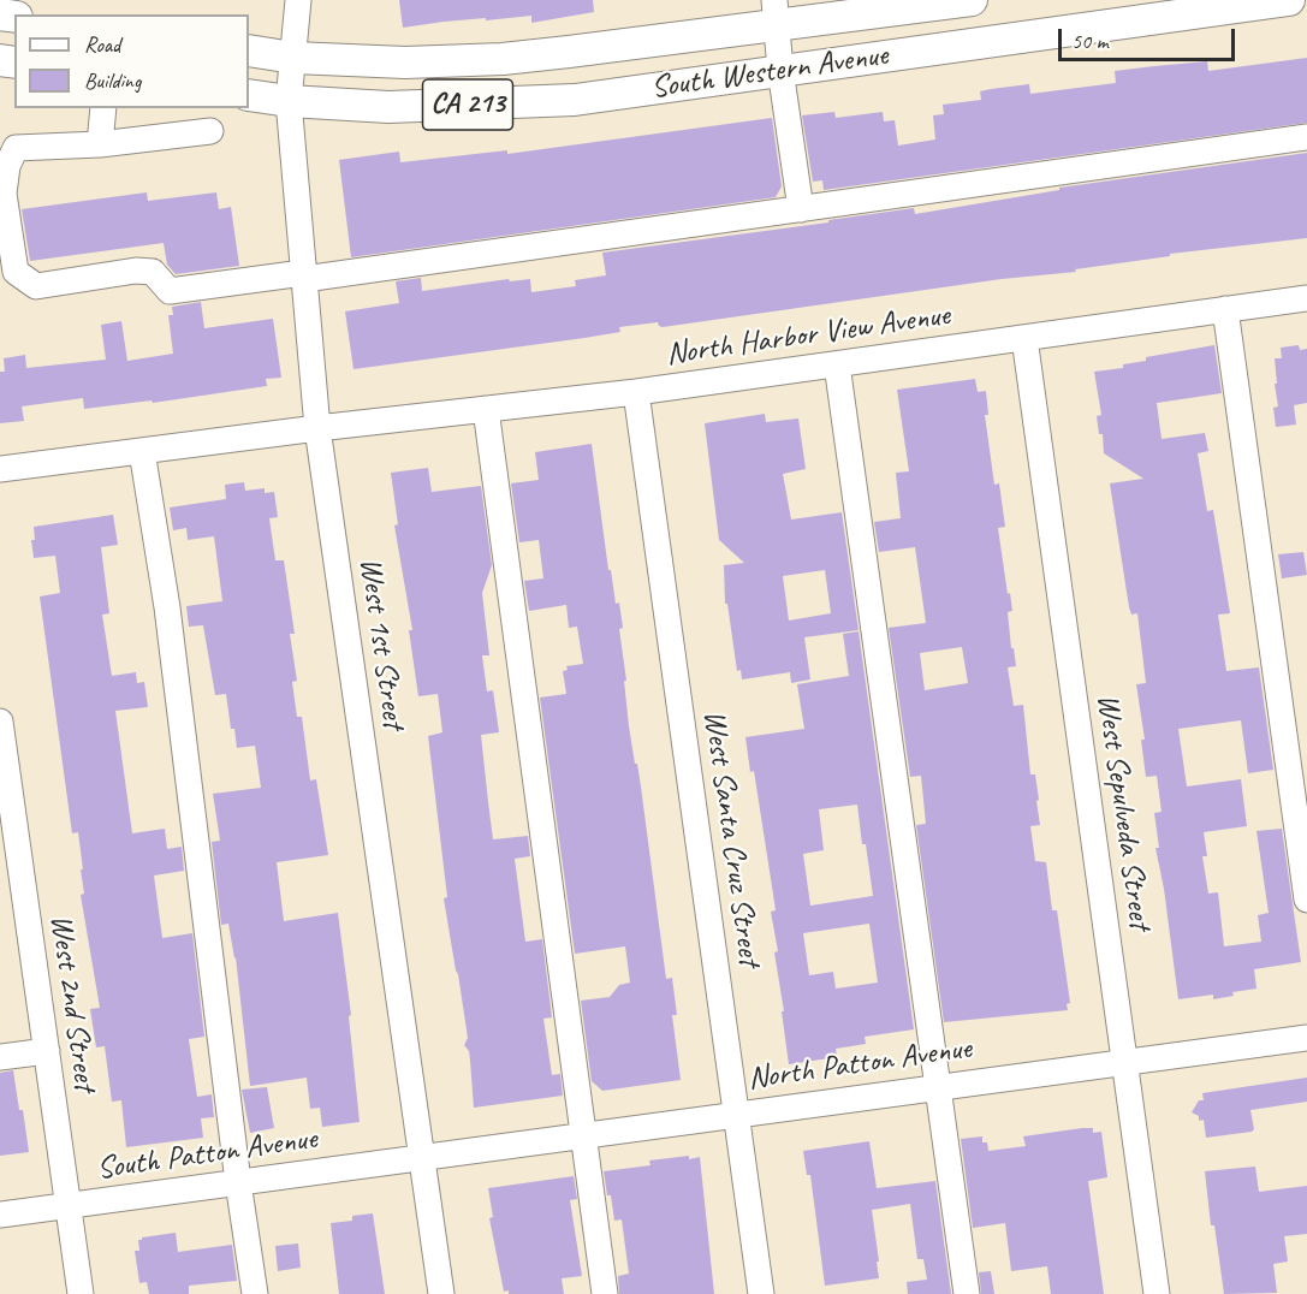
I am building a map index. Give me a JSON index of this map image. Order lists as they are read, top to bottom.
{
  "streets": {
    "main road": ["South Western Avenue", "CA 213"],
    "street": [
      "North Harbor View Avenue",
      "West 1st Street",
      "West Sepulveda Street",
      "West Santa Cruz Street",
      "West 2nd Street",
      "North Patton Avenue",
      "South Patton Avenue"
    ]
  },
  "crossings": [
    ["South Western Avenue", "West 1st Street"],
    ["North Harbor View Avenue", "West 1st Street"],
    ["North Harbor View Avenue", "West Sepulveda Street"],
    ["North Harbor View Avenue", "West Santa Cruz Street"],
    ["West 1st Street", "North Patton Avenue"],
    ["West 1st Street", "South Patton Avenue"],
    ["West Sepulveda Street", "North Patton Avenue"],
    ["West Santa Cruz Street", "North Patton Avenue"],
    ["West 2nd Street", "South Patton Avenue"],
    ["North Patton Avenue", "South Patton Avenue"]
  ],
  "legend": ["Road", "Building"],
  "scale_bar": "50 m"
}
